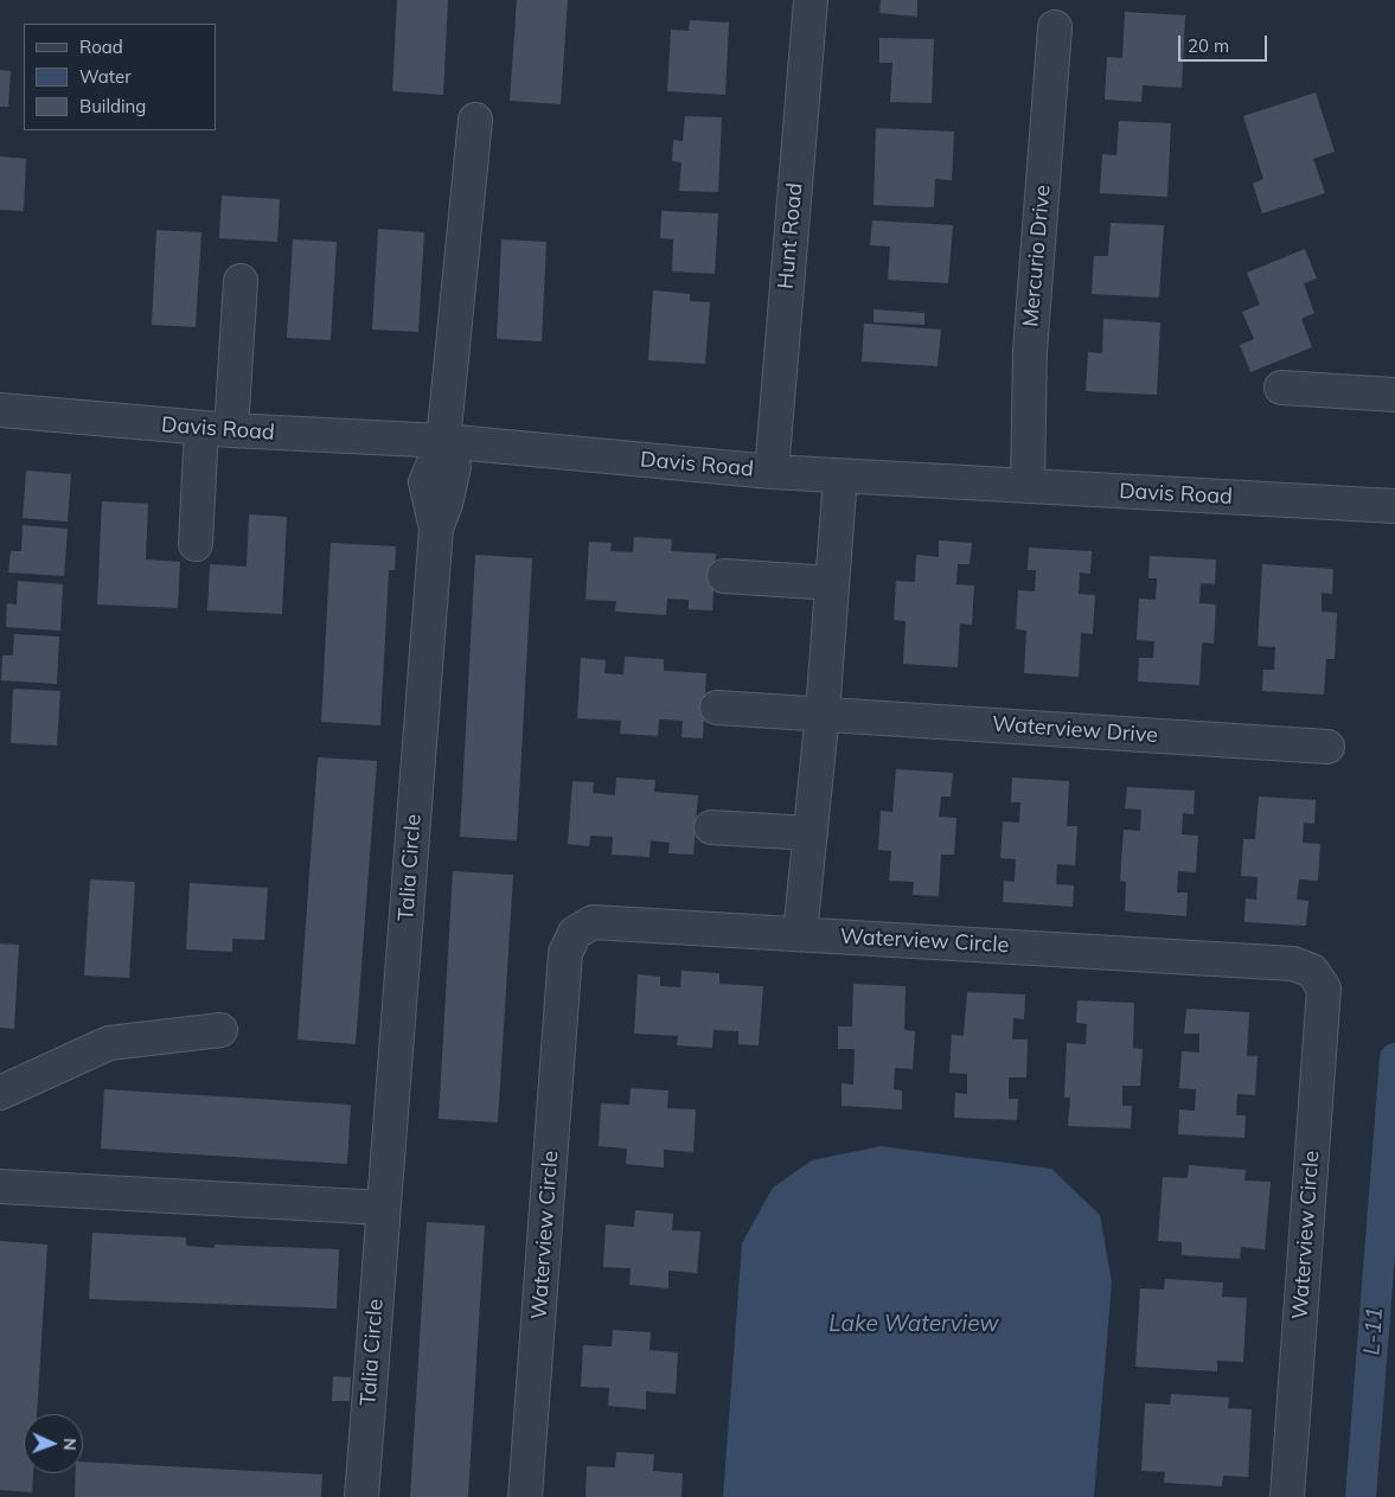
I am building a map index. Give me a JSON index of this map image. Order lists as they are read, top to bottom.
{
  "streets": {
    "street": [
      "Hunt Road",
      "Mercurio Drive",
      "Davis Road",
      "Waterview Drive",
      "Talia Circle",
      "Waterview Circle"
    ]
  },
  "crossings": [
    ["Hunt Road", "Davis Road"],
    ["Mercurio Drive", "Davis Road"],
    ["Davis Road", "Talia Circle"]
  ],
  "water": ["Lake Waterview", "L-11"],
  "legend": ["Road", "Water", "Building"],
  "scale_bar": "20 m",
  "north": "right"
}
